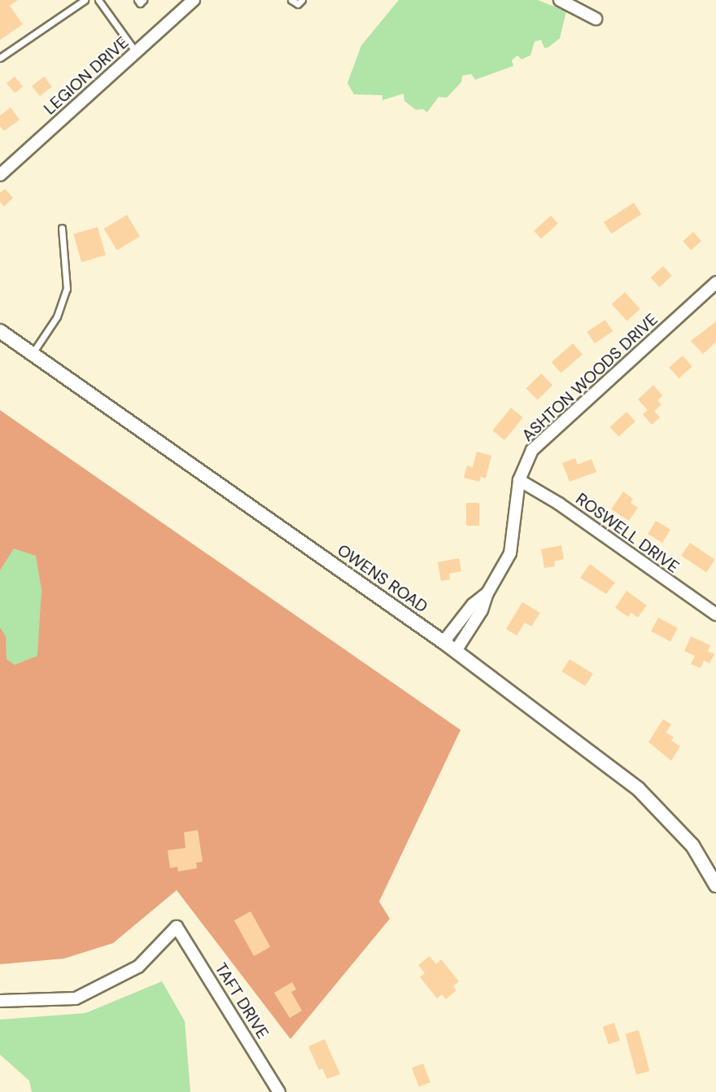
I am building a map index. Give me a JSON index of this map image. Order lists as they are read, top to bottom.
{
  "streets": {
    "street": [
      "LEGION DRIVE",
      "ASHTON WOODS DRIVE",
      "ROSWELL DRIVE",
      "OWENS ROAD",
      "TAFT DRIVE"
    ]
  },
  "crossings": [
    ["ASHTON WOODS DRIVE", "ROSWELL DRIVE"],
    ["ASHTON WOODS DRIVE", "OWENS ROAD"]
  ]
}
